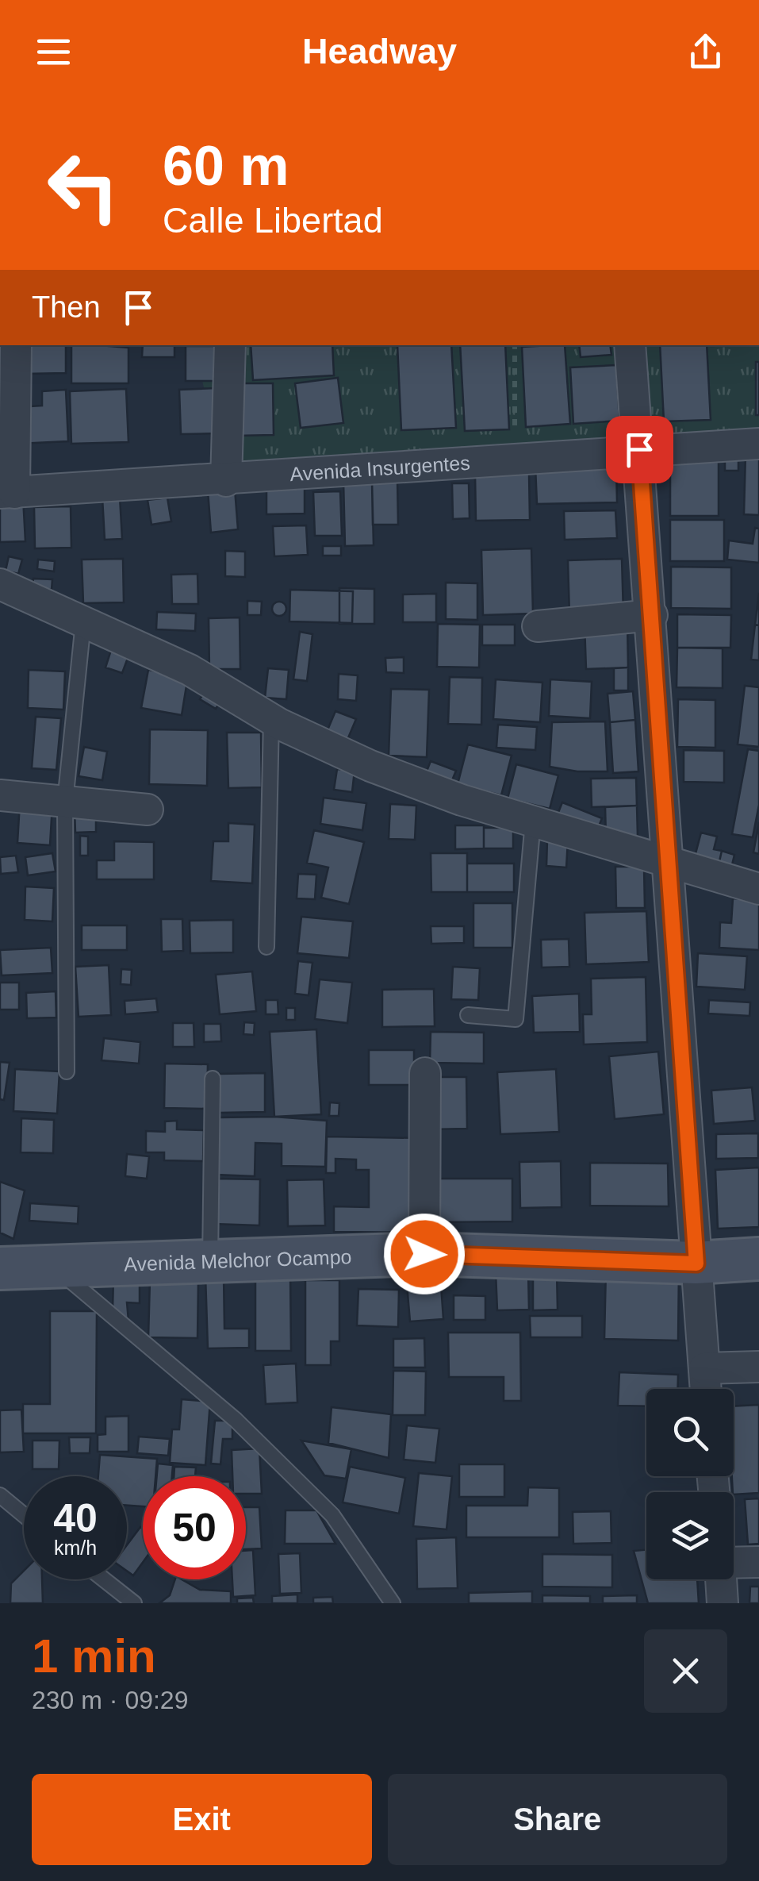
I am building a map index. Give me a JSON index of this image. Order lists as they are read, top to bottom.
{
  "streets": {
    "main road": ["Avenida Melchor Ocampo"],
    "street": ["Avenida Insurgentes"]
  },
  "page": {
    "header": "Headway",
    "turn": ["60 m", "Calle Libertad"],
    "then": "Then",
    "speed": "40 km/h",
    "limit": "50",
    "heading": ["1 min", "230 m · 09:29"],
    "buttons": ["Exit", "Share"]
  }
}
